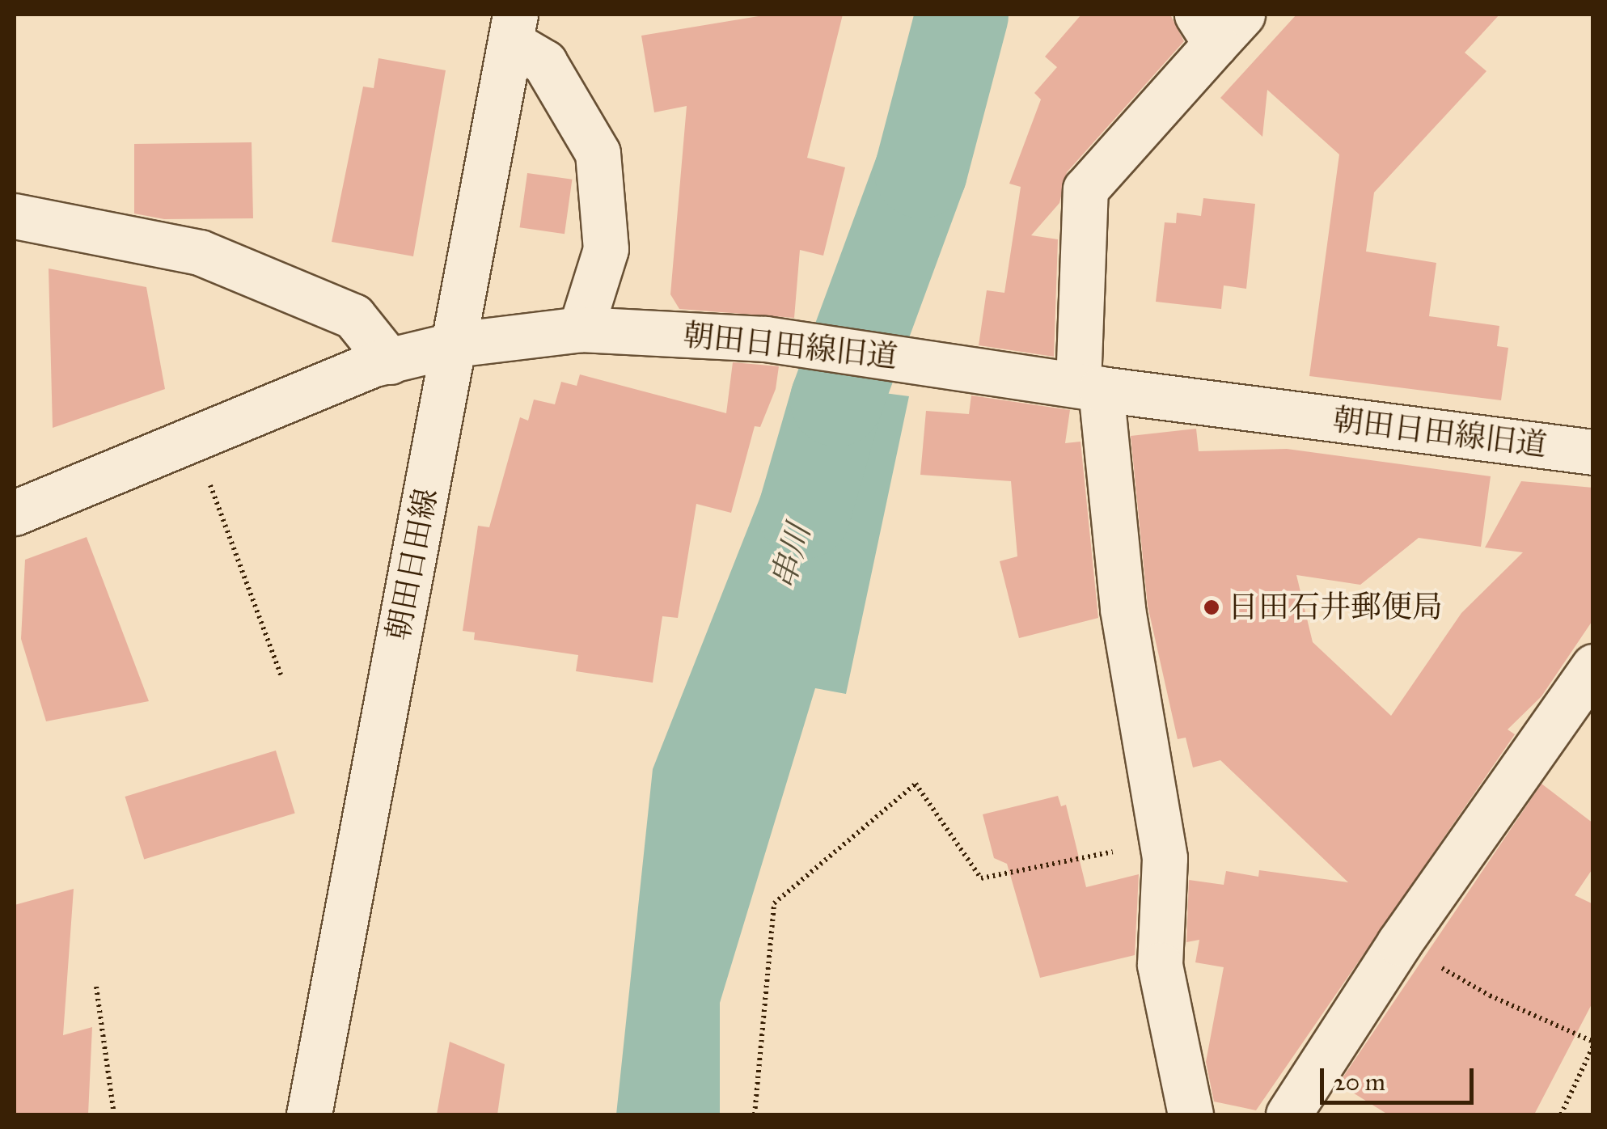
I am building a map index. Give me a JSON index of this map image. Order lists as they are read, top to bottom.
{
  "streets": {
    "street": ["朝田日田線旧道", "朝田日田線"]
  },
  "crossings": [
    ["朝田日田線旧道", "朝田日田線"]
  ],
  "water": ["串川"],
  "places": ["日田石井郵便局"],
  "scale_bar": "20 m"
}
